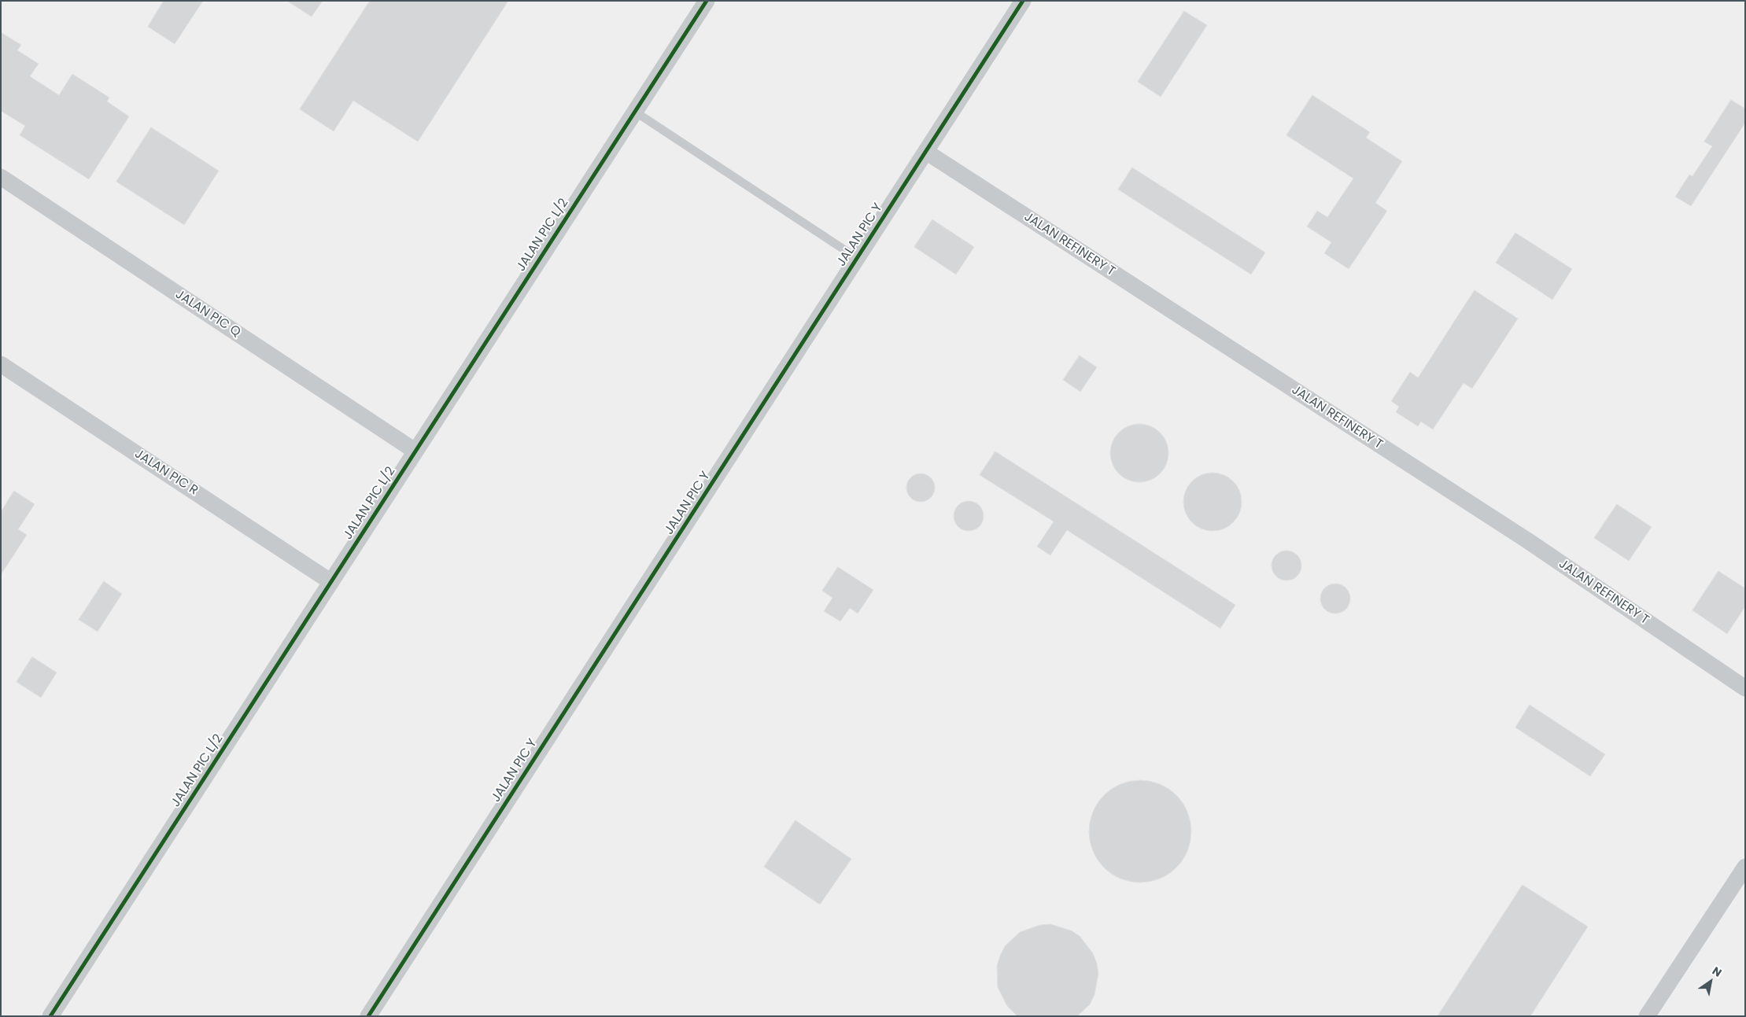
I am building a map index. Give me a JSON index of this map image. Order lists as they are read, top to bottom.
{
  "streets": {
    "street": [
      "JALAN PIC L/2",
      "JALAN PIC Y",
      "JALAN REFINERY T",
      "JALAN PIC Q",
      "JALAN PIC R"
    ]
  },
  "crossings": [
    ["JALAN PIC L/2", "JALAN PIC Q"],
    ["JALAN PIC L/2", "JALAN PIC R"],
    ["JALAN PIC Y", "JALAN REFINERY T"]
  ],
  "north": "top right"
}
